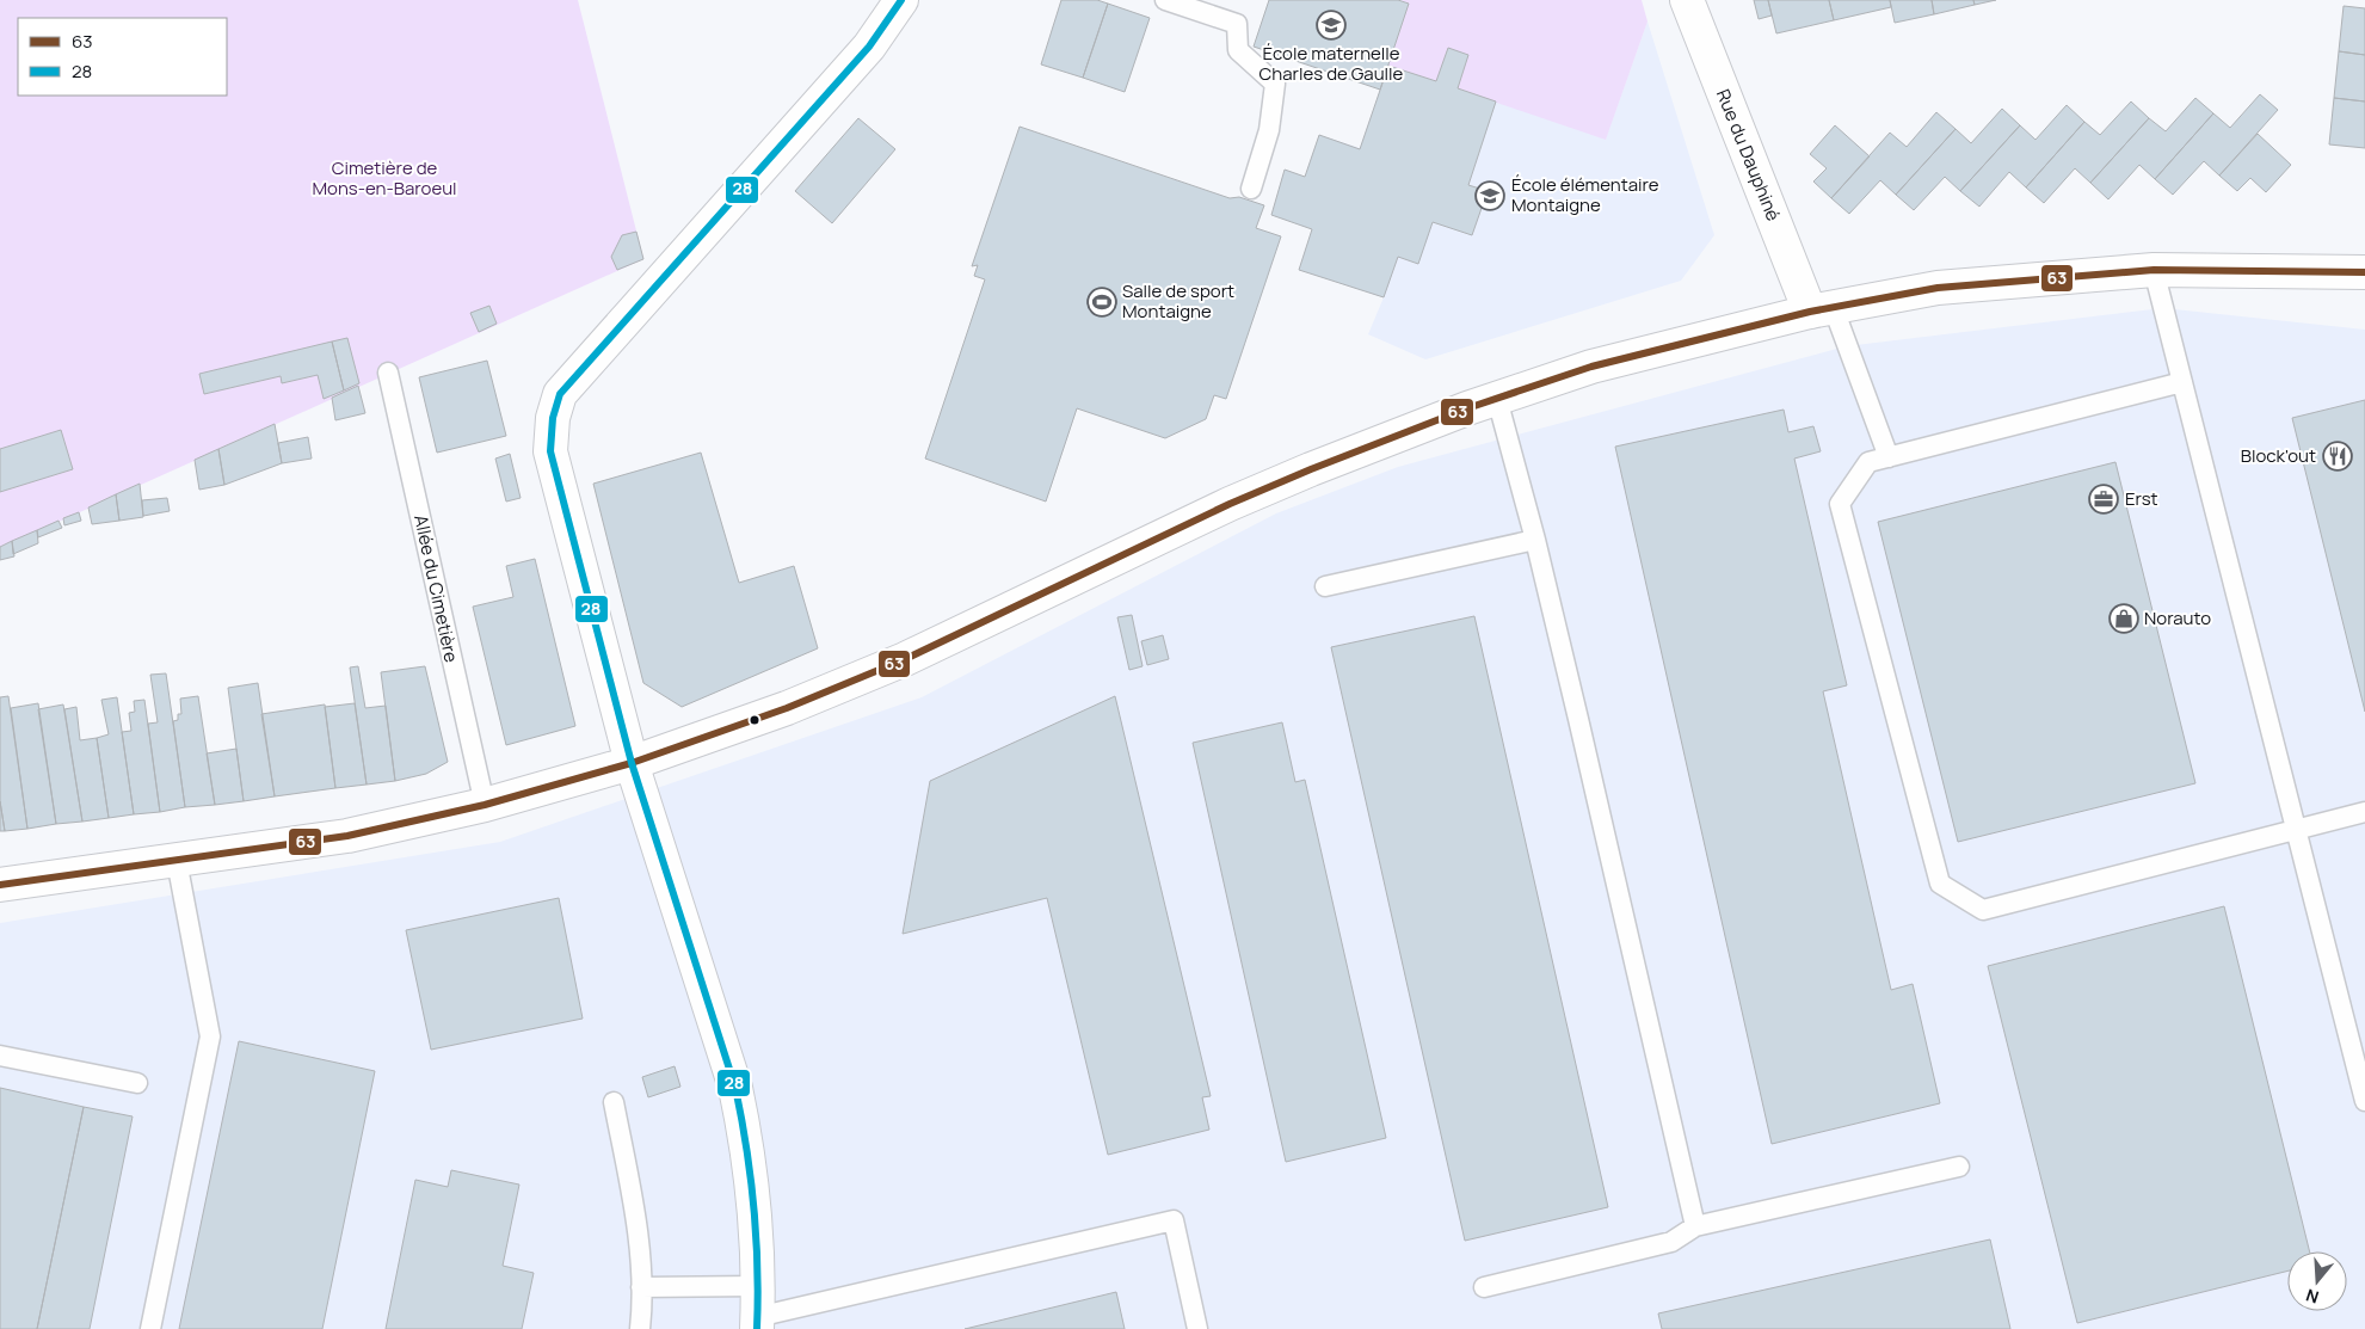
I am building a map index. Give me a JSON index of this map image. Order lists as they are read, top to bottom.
{
  "streets": {
    "street": ["Rue du Dauphiné"],
    "lane": ["Allée du Cimetière"]
  },
  "parks": ["Cimetière de Mons-en-Baroeul"],
  "places": {
    "school or university": ["École maternelle Charles de Gaulle", "École élémentaire Montaigne"],
    "sports": ["Salle de sport Montaigne"],
    "restaurant": ["Block'out"],
    "office": ["Erst"],
    "shop": ["Norauto"]
  },
  "lines": ["transit line 28", "transit line 63"],
  "legend": ["63", "28"],
  "north": "bottom"
}
